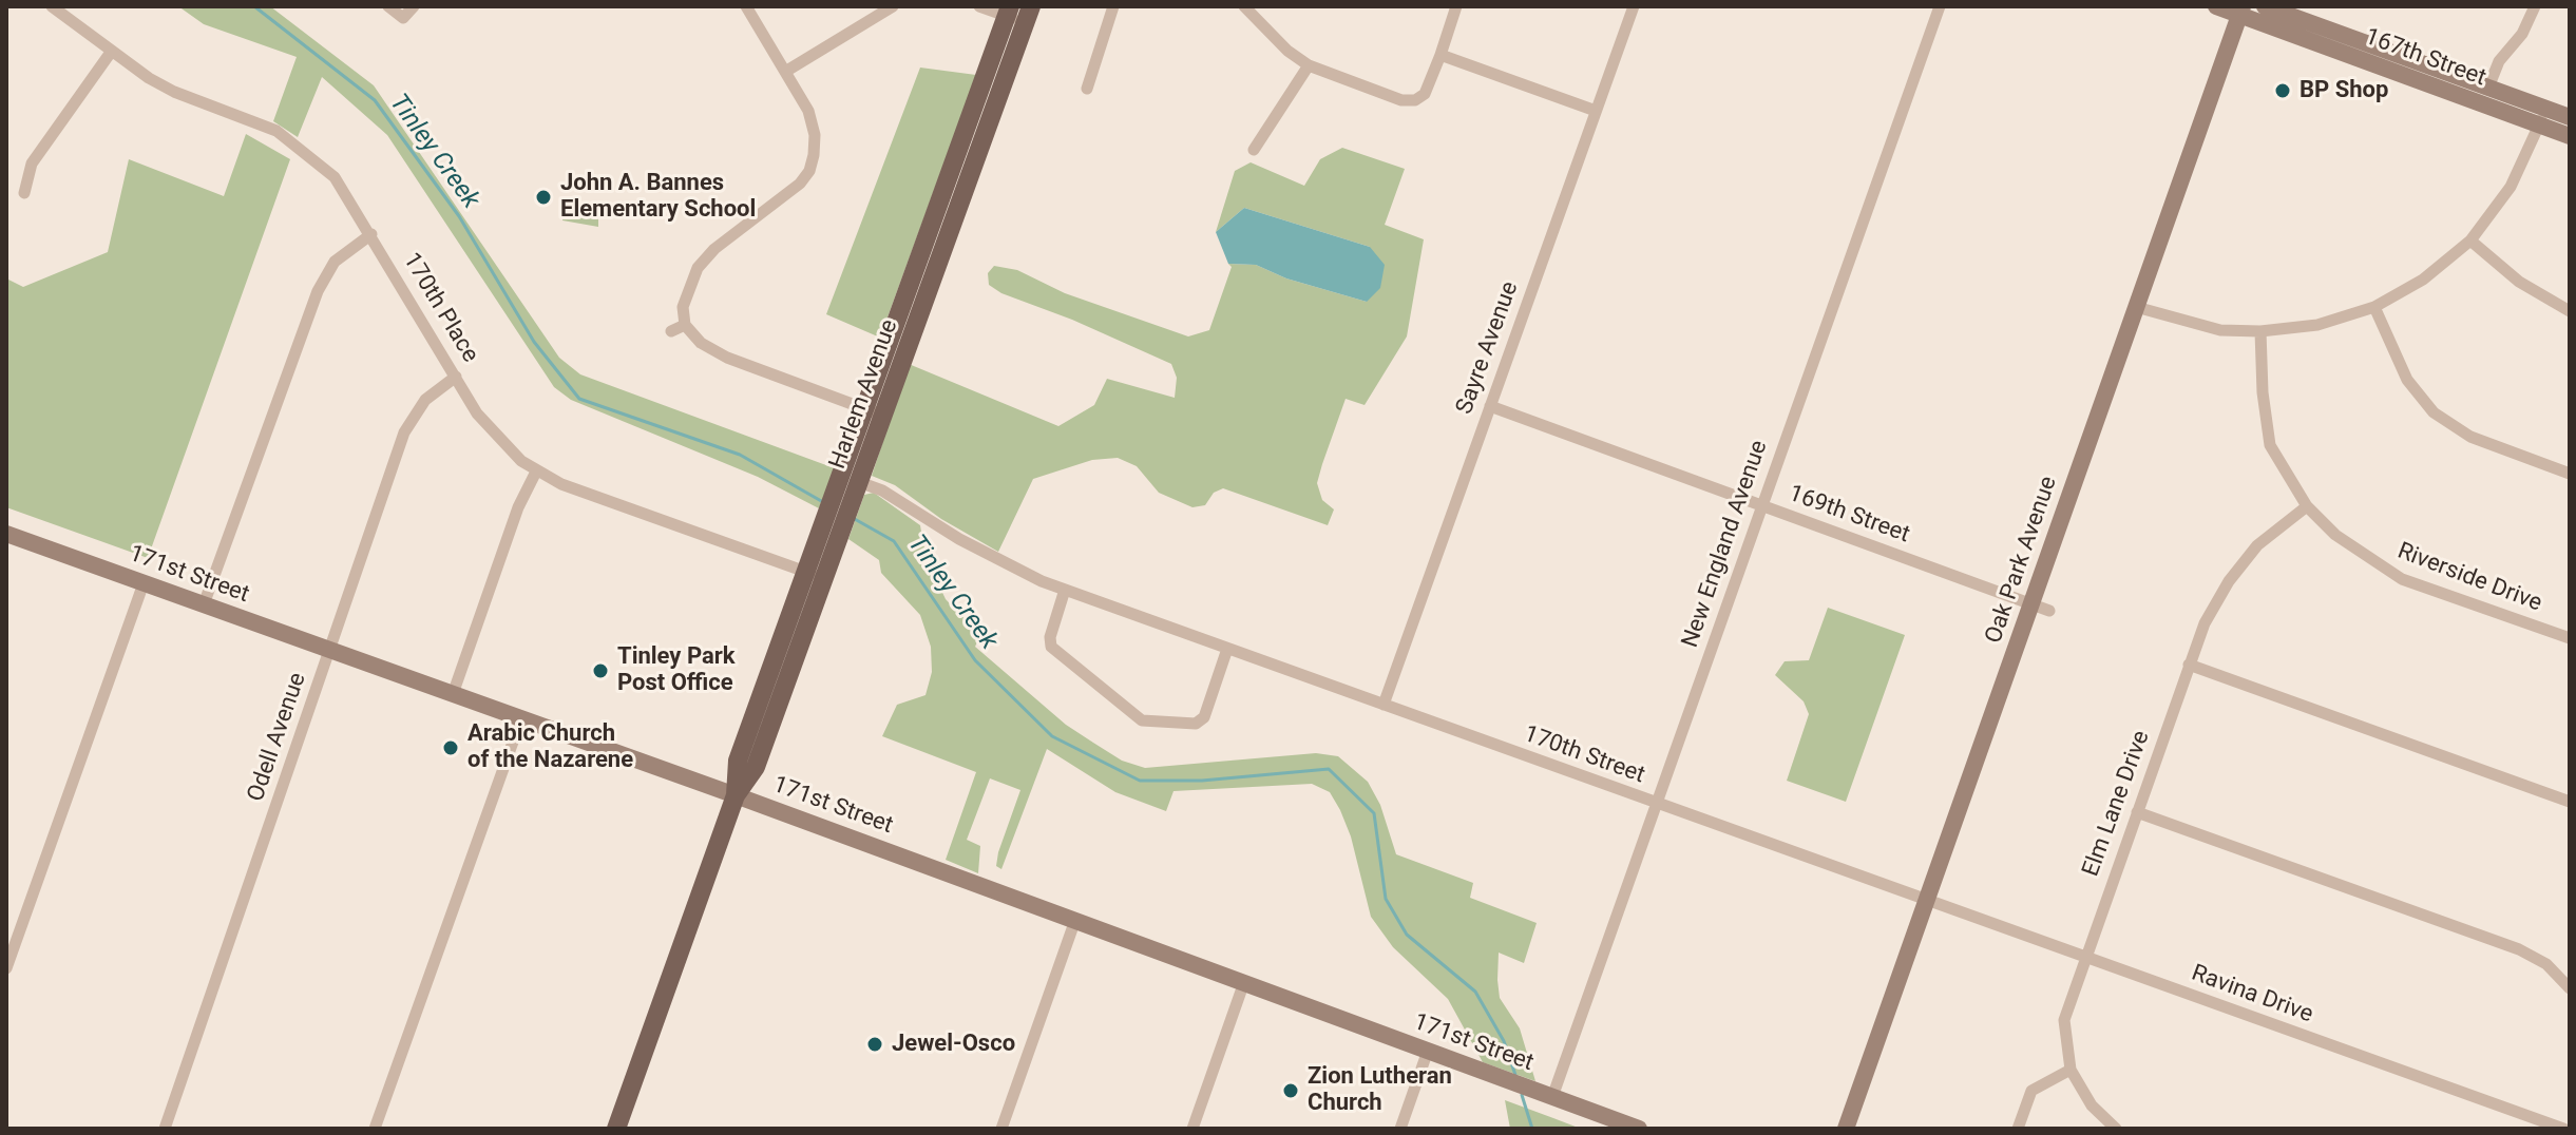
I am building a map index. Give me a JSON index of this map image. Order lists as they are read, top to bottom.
{
  "streets": {
    "main road": ["Harlem Avenue"],
    "street": [
      "167th Street",
      "170th Place",
      "Sayre Avenue",
      "169th Street",
      "New England Avenue",
      "Oak Park Avenue",
      "171st Street",
      "Riverside Drive",
      "Odell Avenue",
      "170th Street",
      "Elm Lane Drive",
      "Ravina Drive"
    ]
  },
  "crossings": [
    ["167th Street", "Oak Park Avenue"],
    ["170th Place", "Harlem Avenue"],
    ["170th Place", "Odell Avenue"],
    ["Sayre Avenue", "169th Street"],
    ["Sayre Avenue", "170th Street"],
    ["Harlem Avenue", "171st Street"],
    ["Harlem Avenue", "170th Street"],
    ["169th Street", "New England Avenue"],
    ["169th Street", "Oak Park Avenue"],
    ["New England Avenue", "171st Street"],
    ["New England Avenue", "170th Street"],
    ["Oak Park Avenue", "170th Street"],
    ["Oak Park Avenue", "Ravina Drive"],
    ["171st Street", "Odell Avenue"],
    ["Riverside Drive", "Elm Lane Drive"],
    ["170th Street", "Ravina Drive"],
    ["Elm Lane Drive", "Ravina Drive"]
  ],
  "water": ["Tinley Creek"],
  "places": [
    "BP Shop",
    "John A. Bannes Elementary School",
    "Tinley Park Post Office",
    "Arabic Church of the Nazarene",
    "Jewel-Osco",
    "Zion Lutheran Church"
  ]
}
